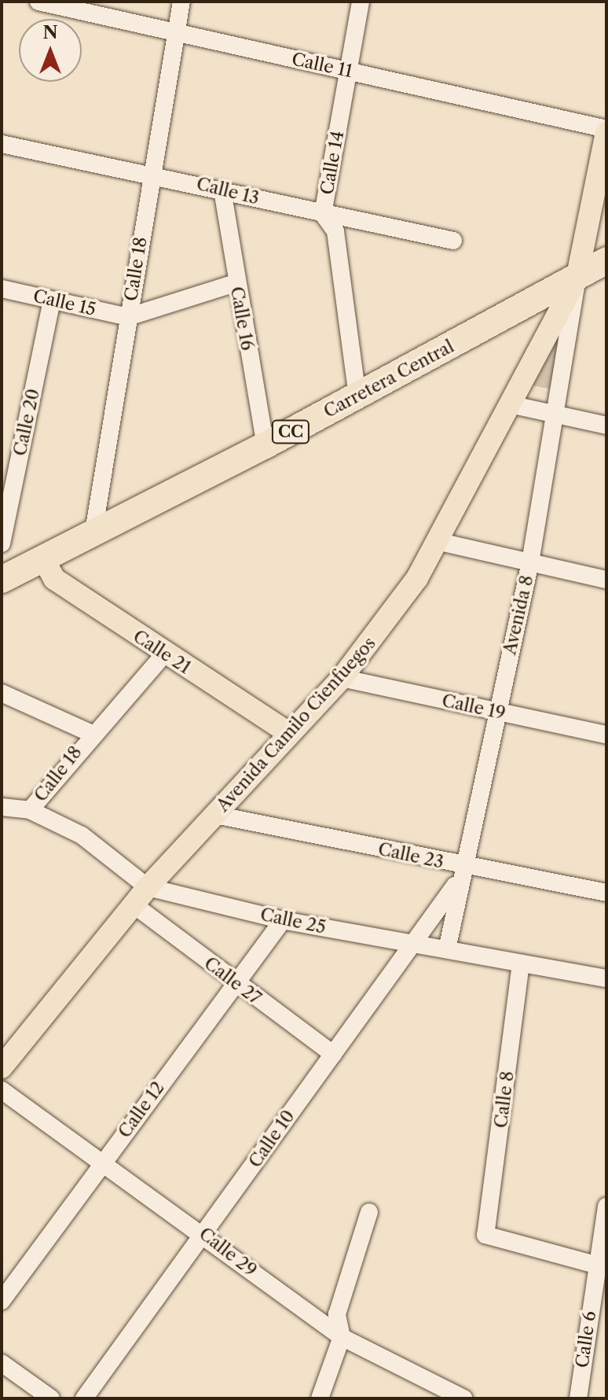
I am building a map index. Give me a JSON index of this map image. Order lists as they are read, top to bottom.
{
  "streets": {
    "highway": ["Carretera Central", "CC"],
    "main road": ["Calle 21", "Avenida Camilo Cienfuegos"],
    "street": [
      "Calle 11",
      "Calle 14",
      "Calle 13",
      "Calle 18",
      "Calle 15",
      "Calle 16",
      "Calle 20",
      "Avenida 8",
      "Calle 19",
      "Calle 23",
      "Calle 25",
      "Calle 27",
      "Calle 8",
      "Calle 12",
      "Calle 10",
      "Calle 29",
      "Calle 6"
    ]
  },
  "crossings": [
    ["Calle 11", "Calle 14"],
    ["Calle 11", "Calle 18"],
    ["Calle 11", "Avenida Camilo Cienfuegos"],
    ["Calle 14", "Calle 13"],
    ["Calle 14", "Carretera Central"],
    ["Calle 13", "Calle 18"],
    ["Calle 13", "Calle 16"],
    ["Calle 18", "Calle 15"],
    ["Calle 18", "Carretera Central"],
    ["Calle 18", "Calle 21"],
    ["Calle 18", "Calle 25"],
    ["Calle 15", "Calle 16"],
    ["Calle 15", "Calle 20"],
    ["Calle 16", "Carretera Central"],
    ["Carretera Central", "Avenida 8"],
    ["Carretera Central", "Calle 21"],
    ["Carretera Central", "Avenida Camilo Cienfuegos"],
    ["Avenida 8", "Calle 19"],
    ["Avenida 8", "Avenida Camilo Cienfuegos"],
    ["Avenida 8", "Calle 23"],
    ["Avenida 8", "Calle 25"],
    ["Avenida 8", "Calle 10"],
    ["Calle 21", "Avenida Camilo Cienfuegos"],
    ["Calle 19", "Avenida Camilo Cienfuegos"],
    ["Avenida Camilo Cienfuegos", "Calle 23"],
    ["Avenida Camilo Cienfuegos", "Calle 25"],
    ["Avenida Camilo Cienfuegos", "Calle 27"],
    ["Calle 23", "Calle 10"],
    ["Calle 25", "Calle 8"],
    ["Calle 25", "Calle 12"],
    ["Calle 25", "Calle 10"],
    ["Calle 27", "Calle 12"],
    ["Calle 27", "Calle 10"],
    ["Calle 8", "Calle 6"],
    ["Calle 12", "Calle 29"],
    ["Calle 10", "Calle 29"]
  ],
  "north": "top"
}
